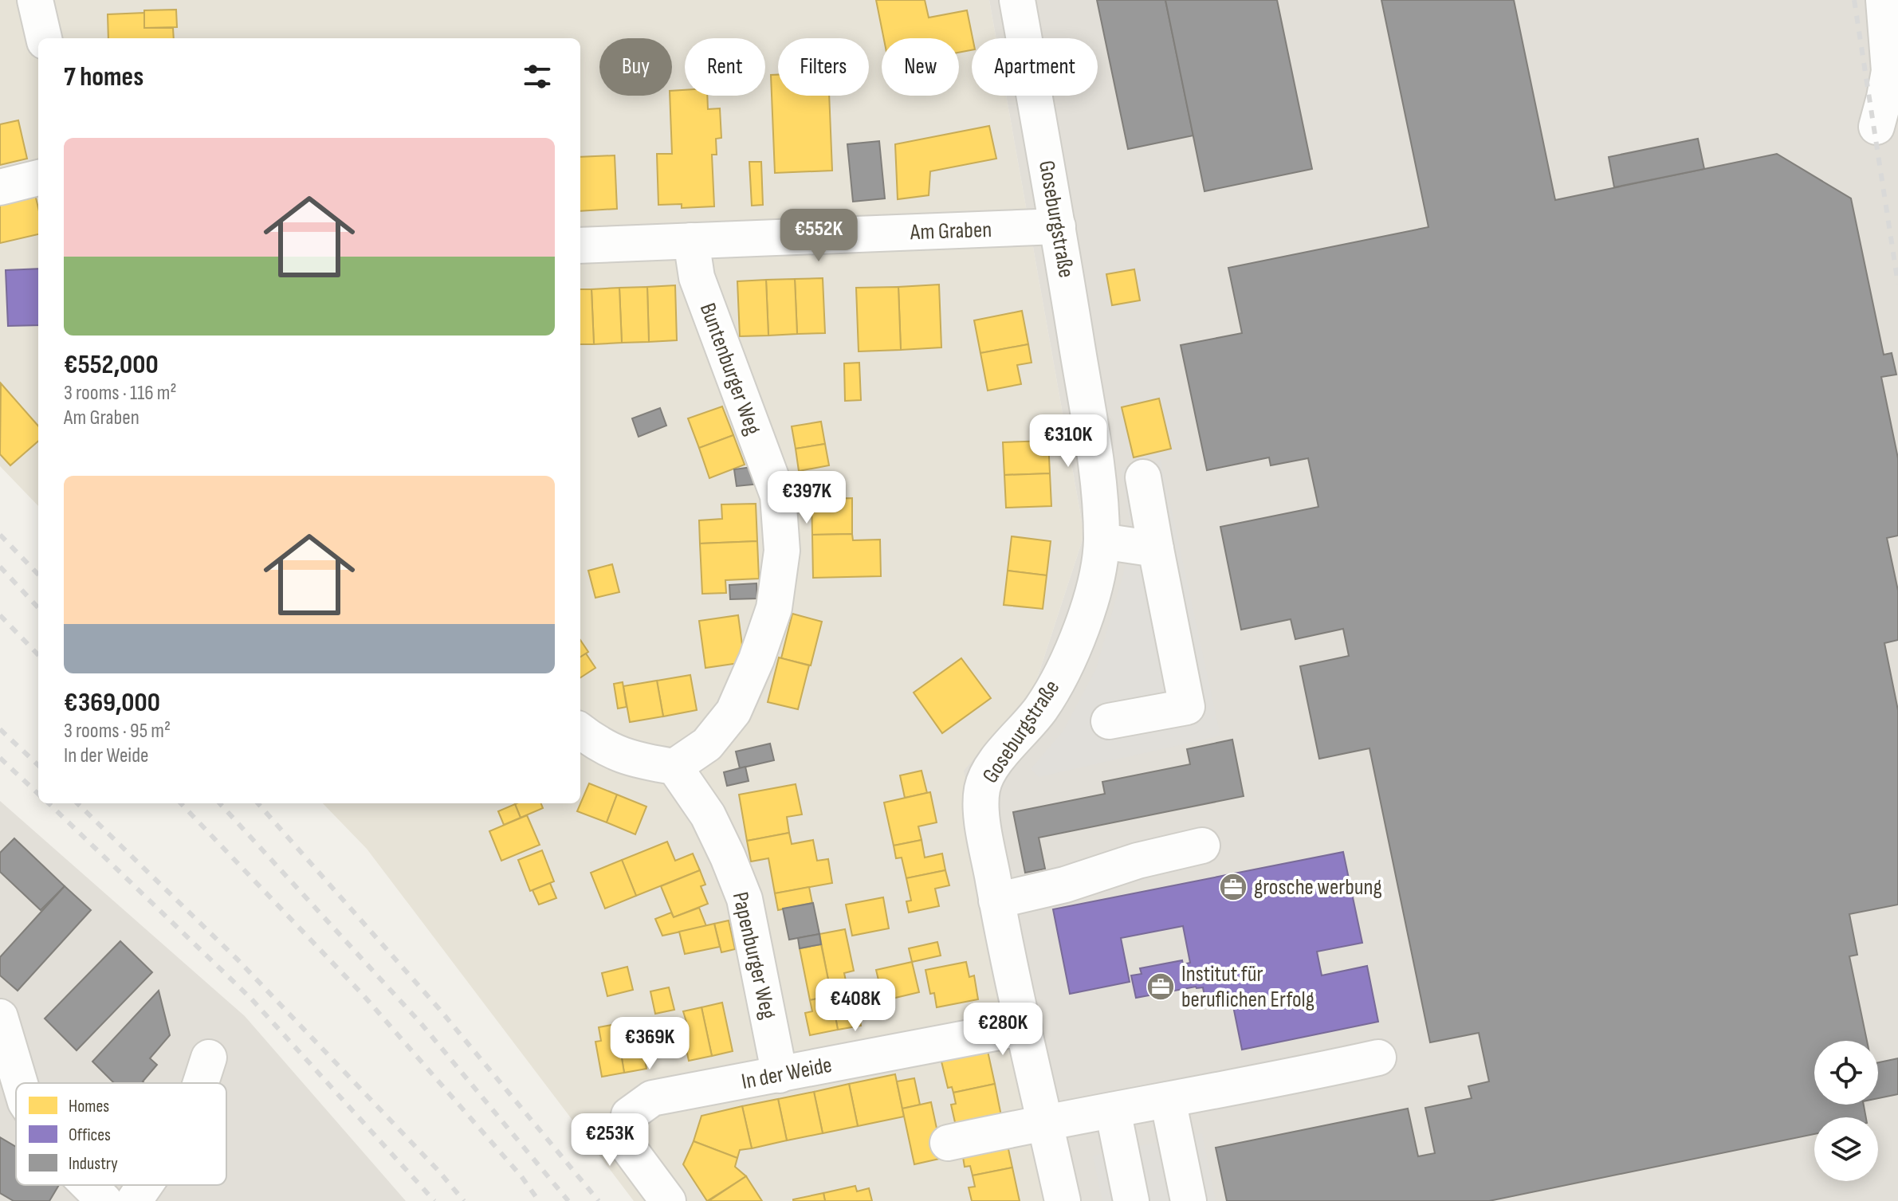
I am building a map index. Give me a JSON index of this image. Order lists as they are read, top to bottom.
{
  "streets": {
    "street": [
      "Goseburgstraße",
      "Am Graben",
      "Buntenburger Weg",
      "Papenburger Weg",
      "In der Weide"
    ]
  },
  "crossings": [
    ["Goseburgstraße", "Am Graben"],
    ["Goseburgstraße", "In der Weide"],
    ["Am Graben", "Buntenburger Weg"],
    ["Buntenburger Weg", "Papenburger Weg"],
    ["Papenburger Weg", "In der Weide"]
  ],
  "places": {
    "office": ["grosche werbung", "Institut für beruflichen Erfolg"]
  },
  "legend": ["Homes", "Offices", "Industry"],
  "page": {
    "chip": [
      "Buy",
      "Rent",
      "Filters",
      "New",
      "Apartment"
    ],
    "heading": "7 homes",
    "list": [
      {
        "name": "€552,000",
        "note": "3 rooms · 116 m² · Am Graben"
      },
      {
        "name": "€369,000",
        "note": "3 rooms · 95 m² · In der Weide"
      }
    ],
    "price": [
      "€552K",
      "€310K",
      "€397K",
      "€408K",
      "€280K",
      "€369K",
      "€253K"
    ]
  }
}
